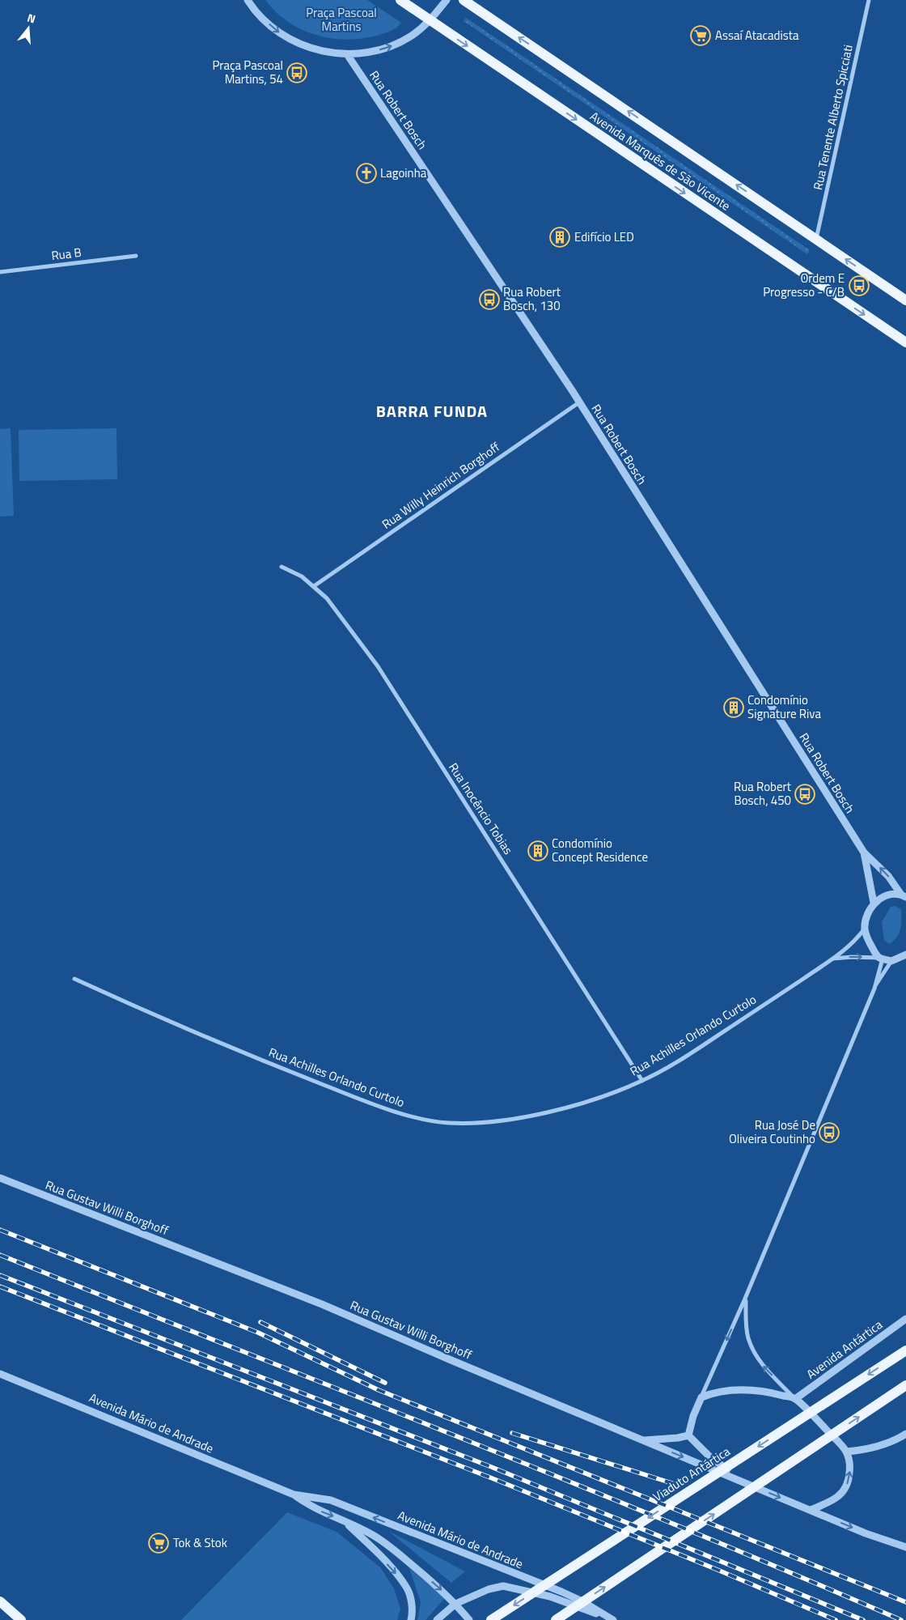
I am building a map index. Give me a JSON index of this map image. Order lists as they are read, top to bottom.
{
  "streets": {
    "main road": ["Avenida Marquês de São Vicente", "Viaduto Antártica"],
    "street": [
      "Rua Robert Bosch",
      "Rua Tenente Alberto Spicciati",
      "Rua B",
      "Rua Willy Heinrich Borghoff",
      "Rua Inocêncio Tobias",
      "Rua Achilles Orlando Curtolo",
      "Rua Gustav Willi Borghoff",
      "Avenida Antártica",
      "Avenida Mário de Andrade"
    ]
  },
  "crossings": [
    ["Rua Robert Bosch", "Rua Willy Heinrich Borghoff"],
    ["Rua Tenente Alberto Spicciati", "Avenida Marquês de São Vicente"],
    ["Rua Willy Heinrich Borghoff", "Rua Inocêncio Tobias"],
    ["Rua Inocêncio Tobias", "Rua Achilles Orlando Curtolo"]
  ],
  "districts": ["BARRA FUNDA"],
  "parks": ["Praça Pascoal Martins"],
  "places": {
    "supermarket": ["Assaí Atacadista", "Tok & Stok"],
    "bus stop": [
      "Praça Pascoal Martins, 54",
      "Ordem E Progresso - C/B",
      "Rua Robert Bosch, 130",
      "Rua Robert Bosch, 450",
      "Rua José De Oliveira Coutinho"
    ],
    "church": ["Lagoinha"],
    "building": ["Edifício LED", "Condomínio Signature Riva", "Condomínio Concept Residence"]
  },
  "north": "top"
}
